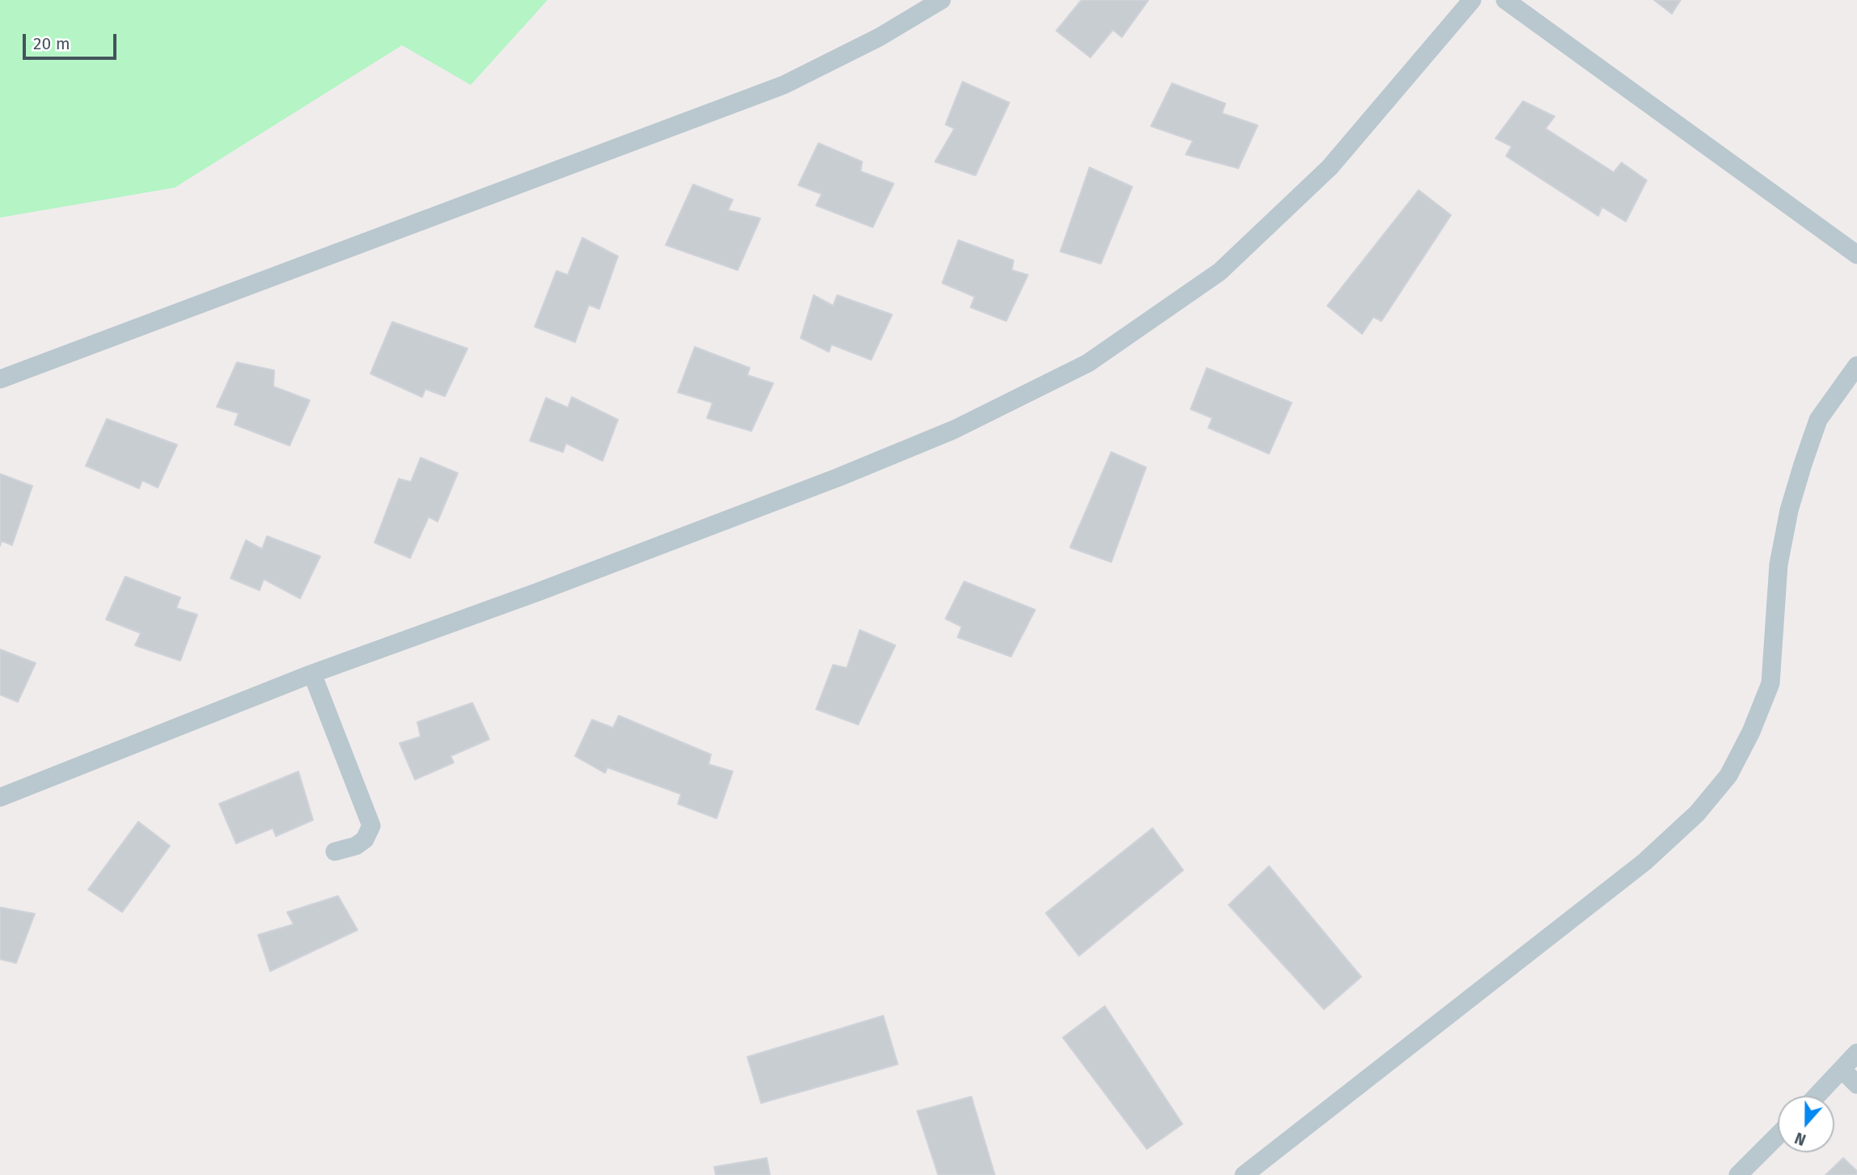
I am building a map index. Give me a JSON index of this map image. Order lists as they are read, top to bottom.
{
  "scale_bar": "20 m",
  "north": "bottom"
}
